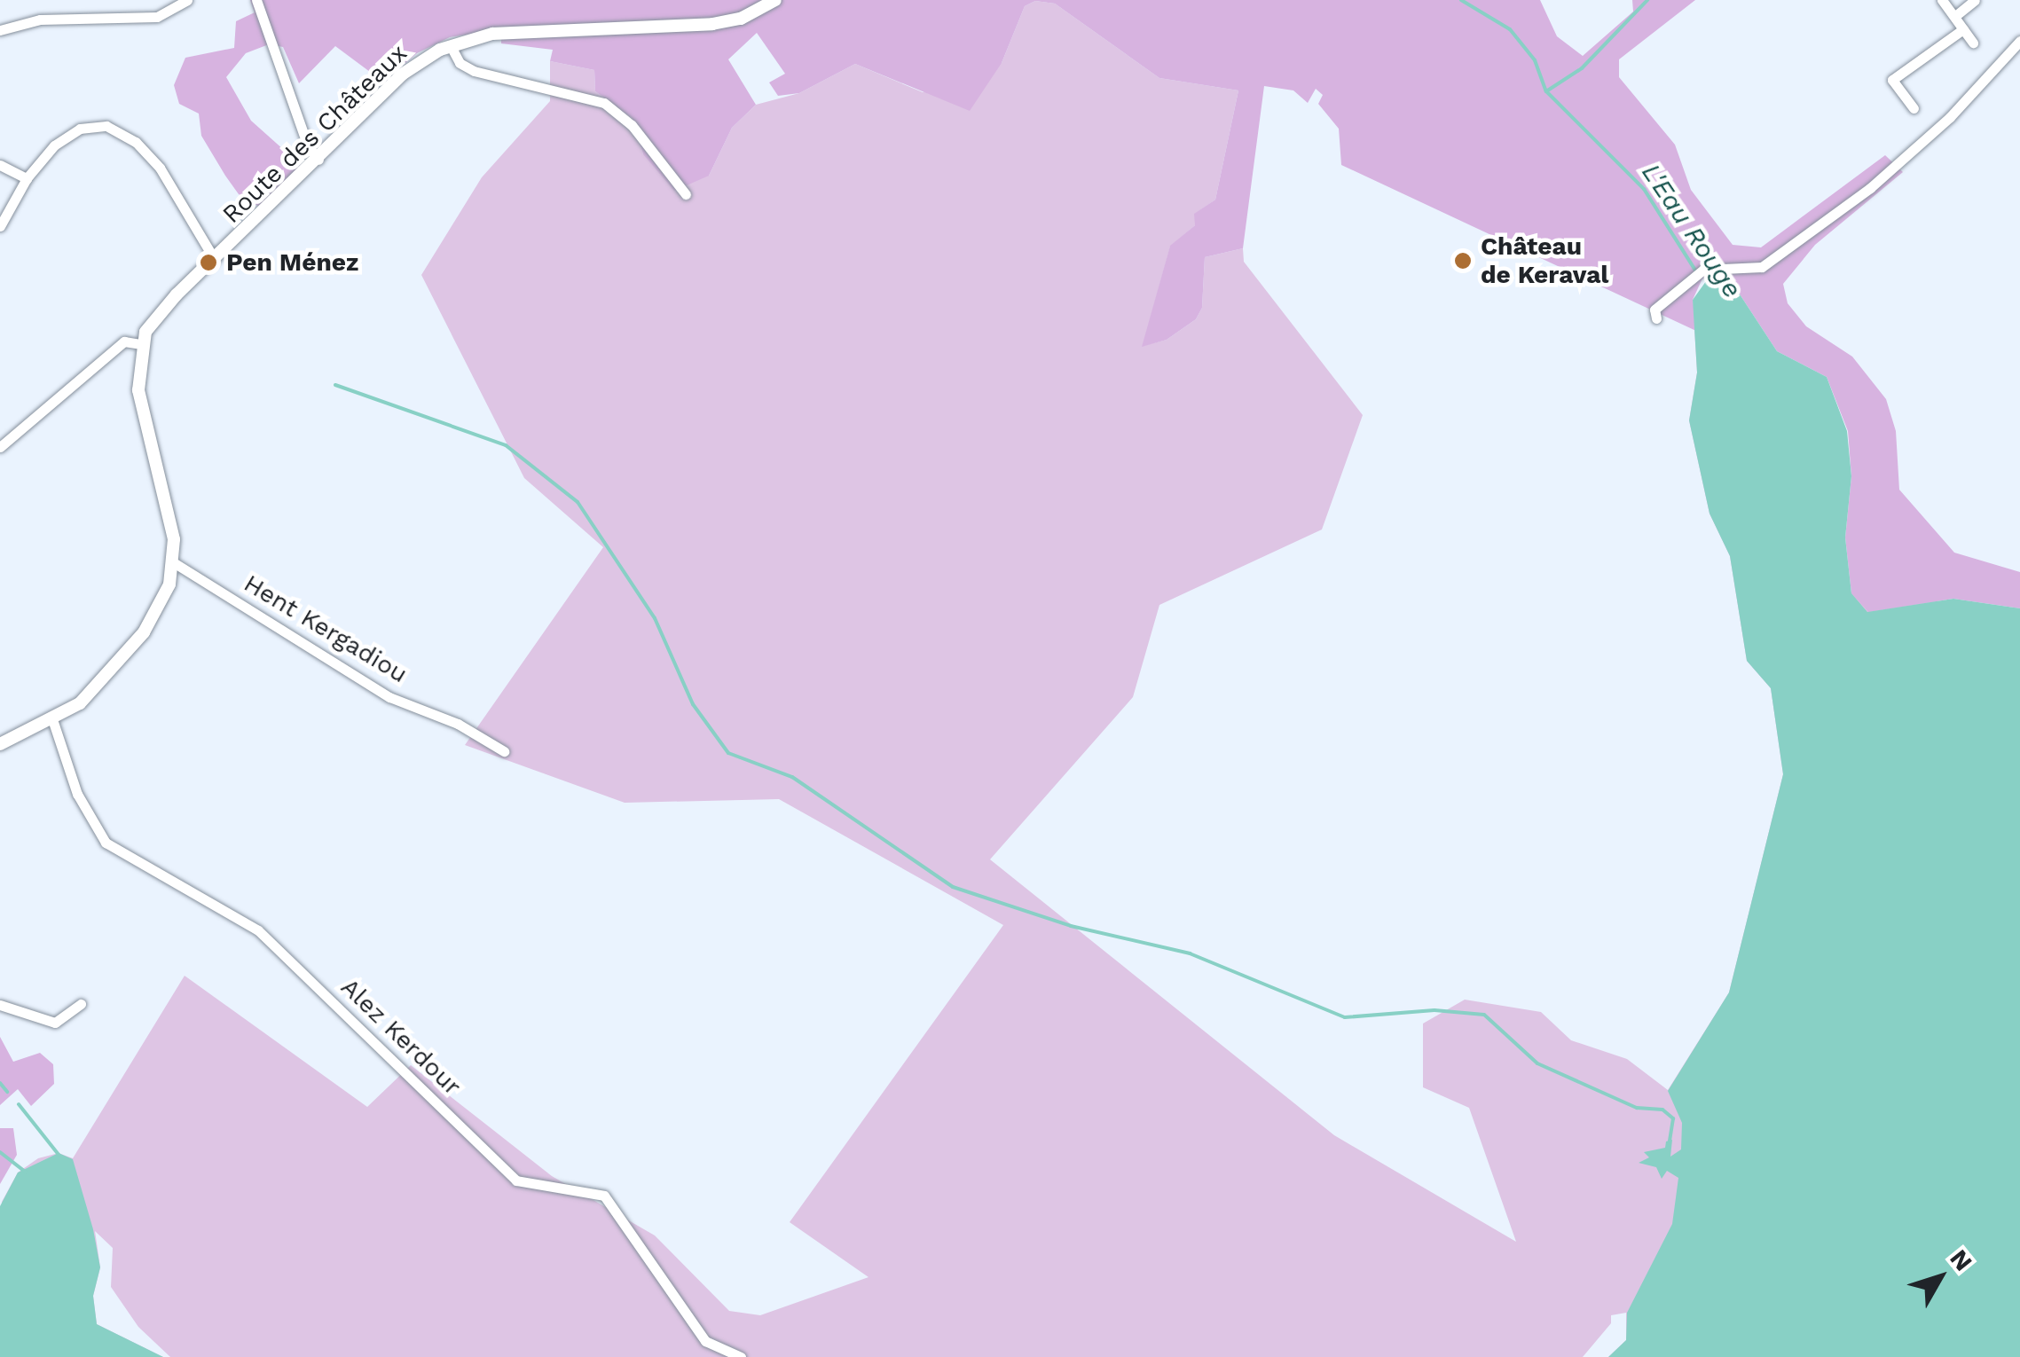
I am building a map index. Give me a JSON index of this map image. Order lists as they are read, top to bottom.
{
  "streets": {
    "street": ["Route des Châteaux", "Hent Kergadiou", "Alez Kerdour"]
  },
  "crossings": [
    ["Route des Châteaux", "Hent Kergadiou"],
    ["Route des Châteaux", "Alez Kerdour"]
  ],
  "water": ["L'Eau Rouge"],
  "places": ["Château de Keraval", "Pen Ménez"],
  "north": "top right"
}
